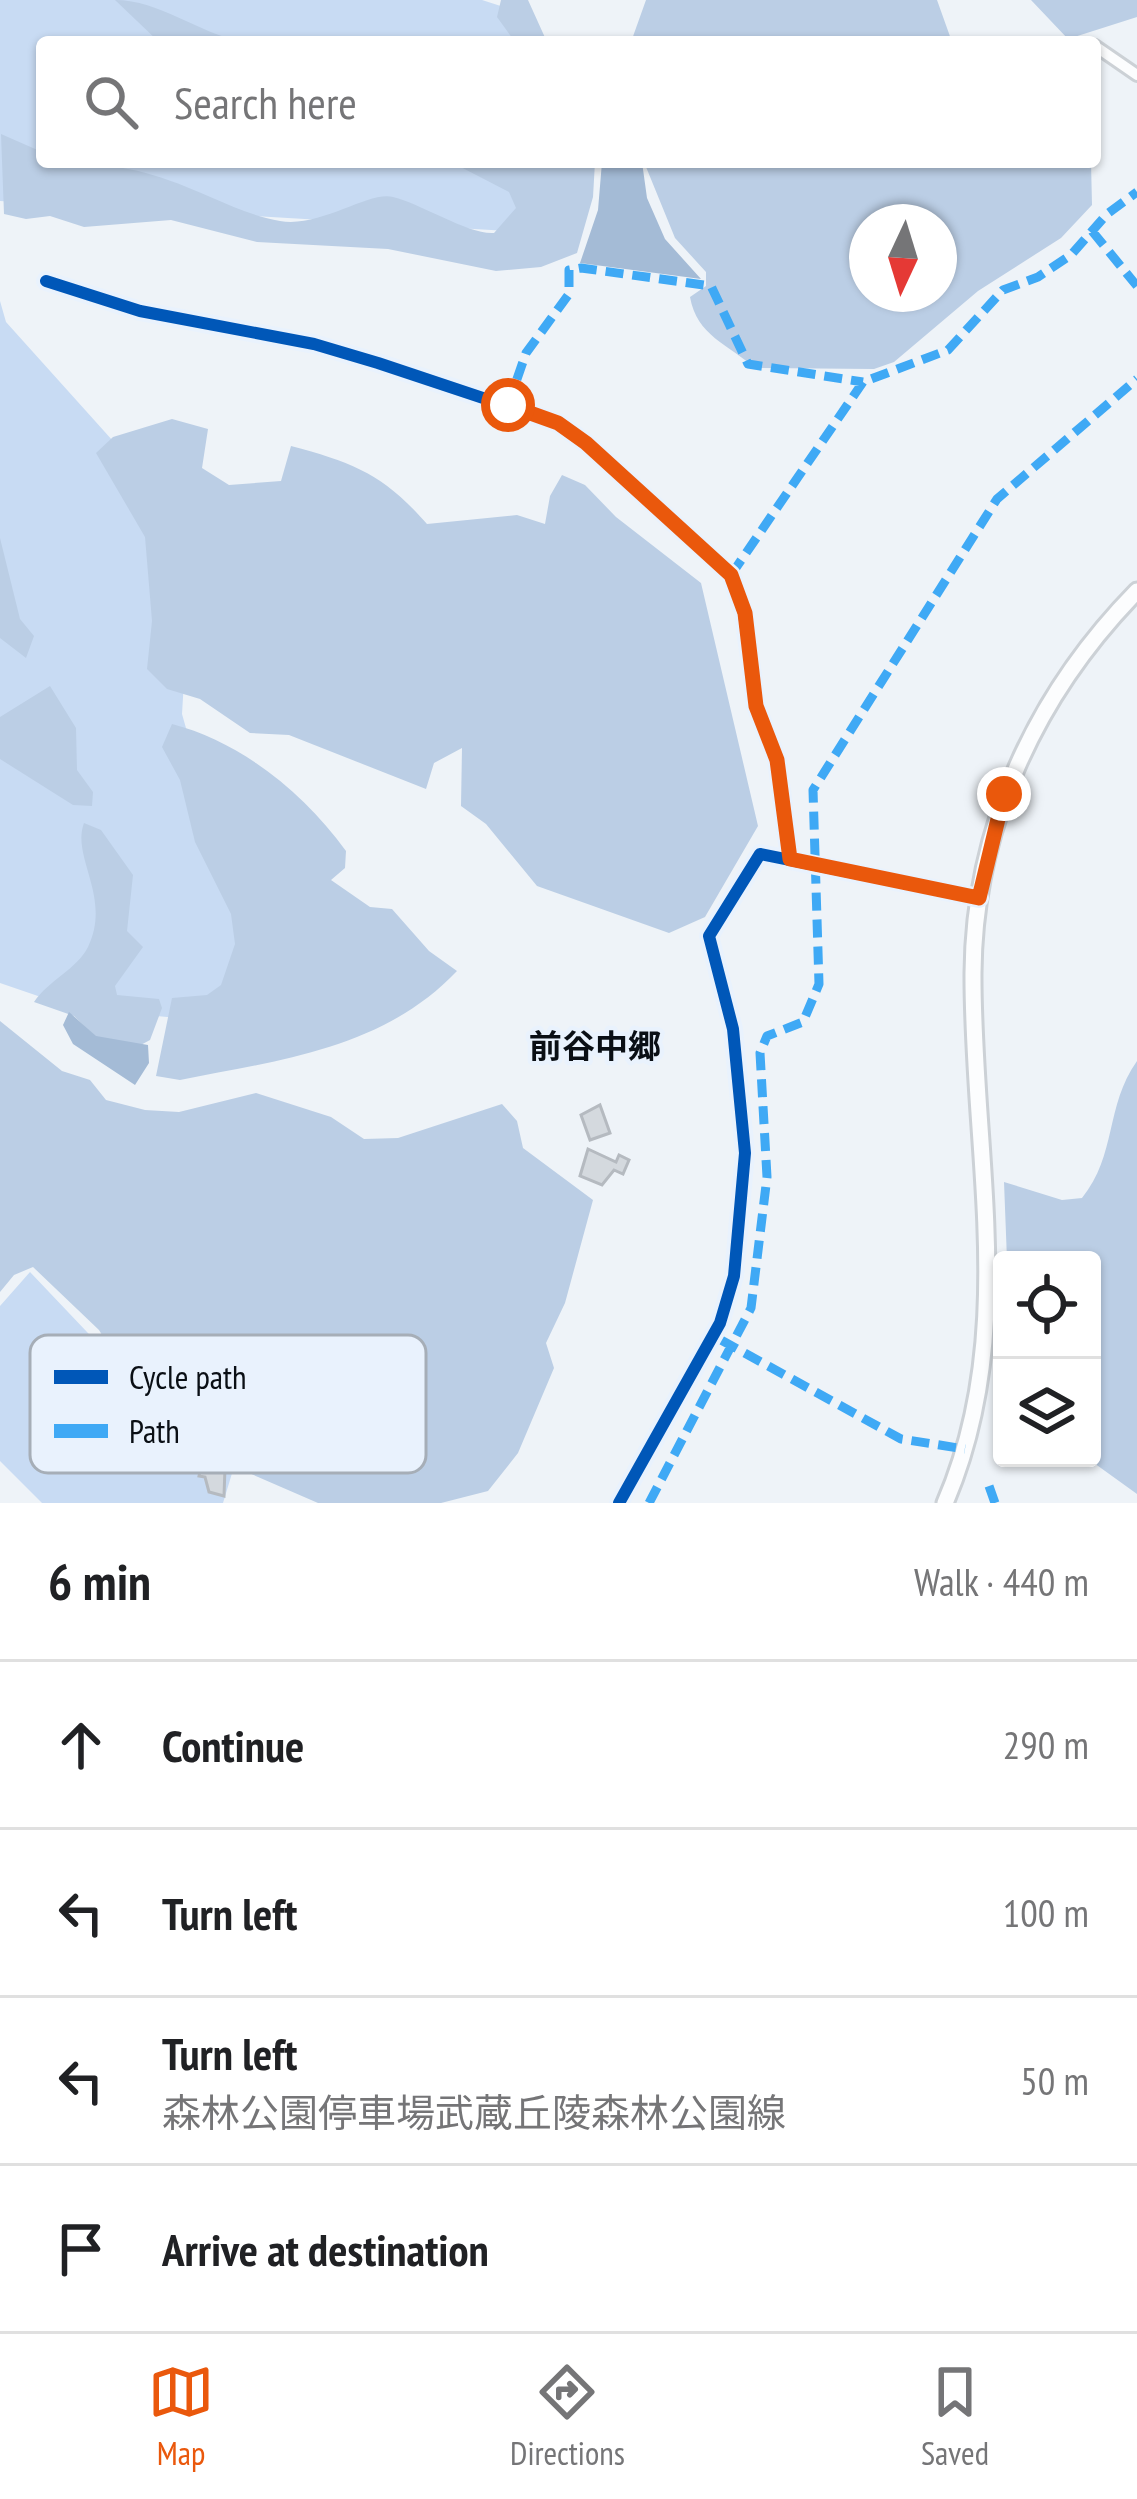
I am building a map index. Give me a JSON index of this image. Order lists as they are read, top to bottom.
{
  "districts": ["前谷中郷"],
  "legend": ["Cycle path", "Path"],
  "north": "bottom",
  "page": {
    "search": "Search here",
    "heading": ["6 min", "Walk · 440 m"],
    "list": [
      ["Continue", "290 m"],
      ["Turn left", "100 m"],
      ["Turn left", "森林公園停車場武蔵丘陵森林公園線", "50 m"],
      "Arrive at destination"
    ],
    "nav": ["Map", "Directions", "Saved"]
  }
}
